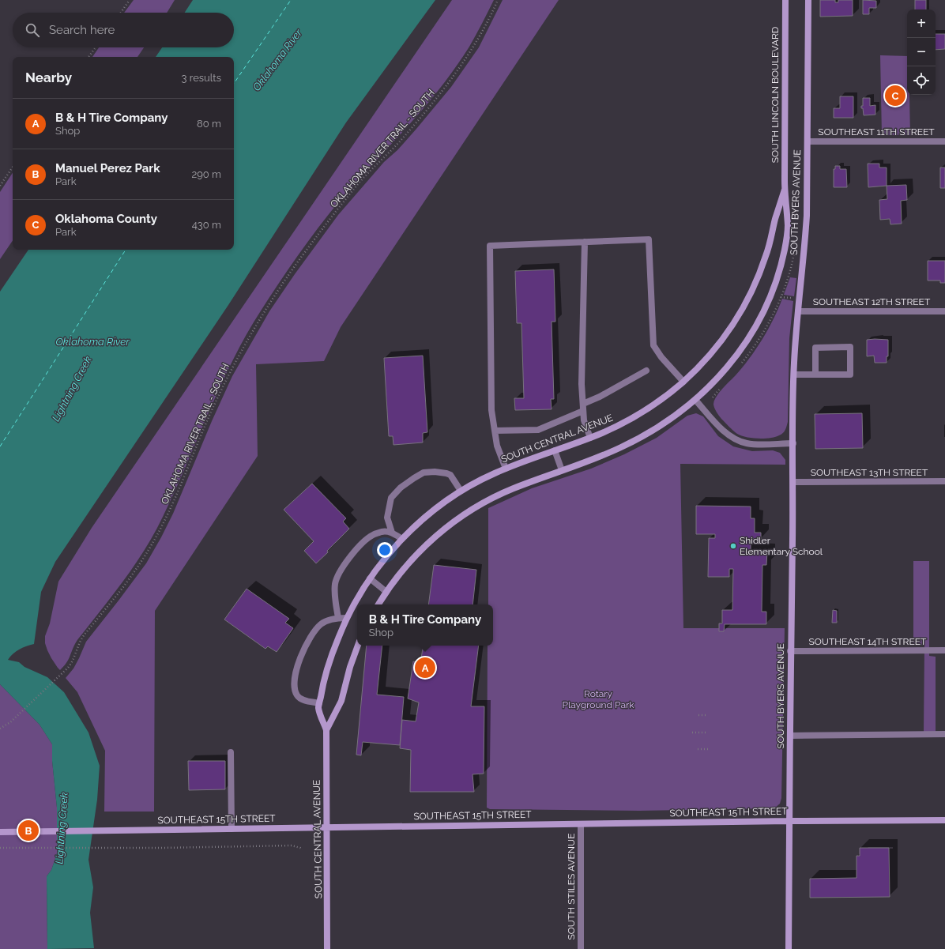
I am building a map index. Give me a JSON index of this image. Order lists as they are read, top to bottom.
{
  "streets": {
    "main road": [
      "SOUTH LINCOLN BOULEVARD",
      "SOUTH BYERS AVENUE",
      "SOUTH CENTRAL AVENUE",
      "SOUTHEAST 15TH STREET"
    ],
    "street": [
      "SOUTHEAST 11TH STREET",
      "SOUTHEAST 12TH STREET",
      "SOUTHEAST 13TH STREET",
      "SOUTHEAST 14TH STREET",
      "SOUTH STILES AVENUE"
    ],
    "path": ["OKLAHOMA RIVER TRAIL - SOUTH"]
  },
  "crossings": [
    ["SOUTH LINCOLN BOULEVARD", "SOUTH CENTRAL AVENUE"],
    ["SOUTHEAST 11TH STREET", "SOUTH BYERS AVENUE"],
    ["SOUTH BYERS AVENUE", "SOUTHEAST 12TH STREET"],
    ["SOUTH BYERS AVENUE", "SOUTHEAST 13TH STREET"],
    ["SOUTH BYERS AVENUE", "SOUTHEAST 14TH STREET"],
    ["SOUTH BYERS AVENUE", "SOUTHEAST 15TH STREET"],
    ["SOUTH CENTRAL AVENUE", "SOUTHEAST 15TH STREET"],
    ["SOUTHEAST 15TH STREET", "SOUTH STILES AVENUE"]
  ],
  "water": ["Oklahoma River", "Lightning Creek"],
  "parks": ["Rotary Playground Park"],
  "places": ["Shidler Elementary School"],
  "page": {
    "map_buttons": ["+", "−"],
    "search": "Search here",
    "heading": ["Nearby", "3 results"],
    "pins": ["C", "A", "B"],
    "list": [
      {
        "mark": "A",
        "name": "B & H Tire Company",
        "note": "Shop",
        "value": "80 m"
      },
      {
        "mark": "B",
        "name": "Manuel Perez Park",
        "note": "Park",
        "value": "290 m"
      },
      {
        "mark": "C",
        "name": "Oklahoma County",
        "note": "Park",
        "value": "430 m"
      }
    ],
    "popup": ["B & H Tire Company", "Shop"]
  }
}
